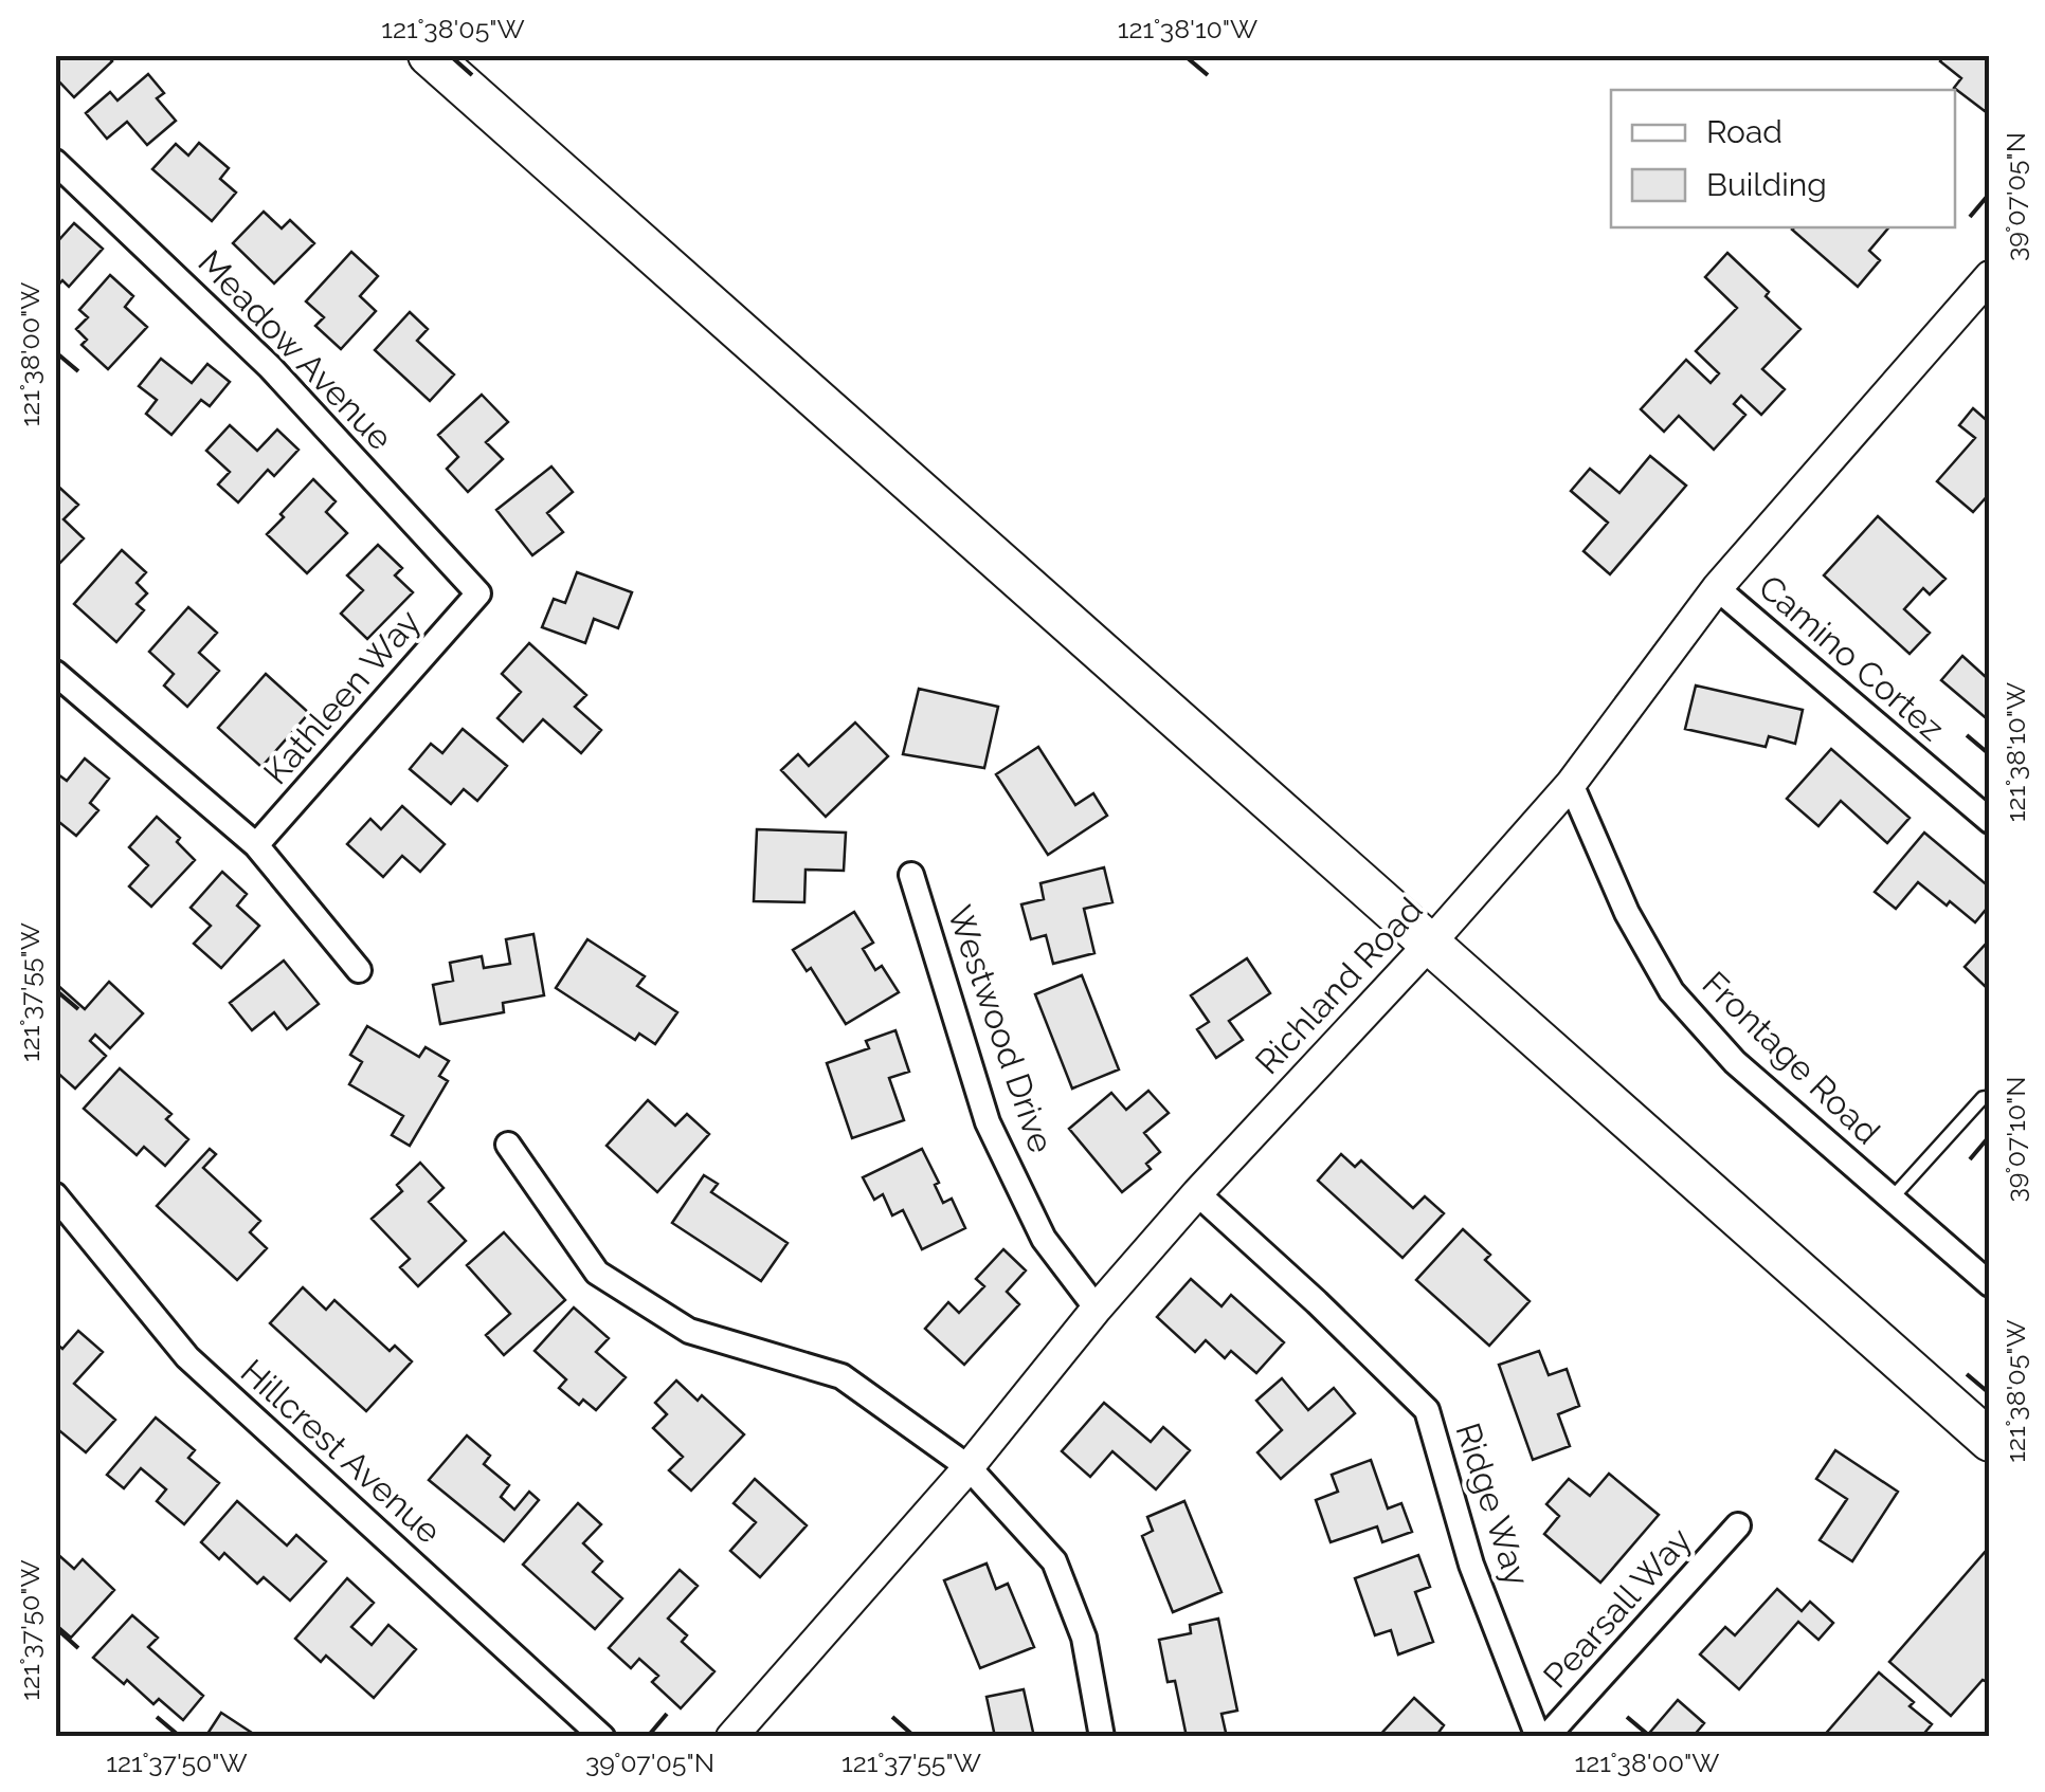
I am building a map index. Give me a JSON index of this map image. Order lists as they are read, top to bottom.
{
  "streets": {
    "street": [
      "Meadow Avenue",
      "Camino Cortez",
      "Kathleen Way",
      "Richland Road",
      "Westwood Drive",
      "Frontage Road",
      "Hillcrest Avenue",
      "Ridge Way",
      "Pearsall Way"
    ]
  },
  "crossings": [
    ["Meadow Avenue", "Kathleen Way"],
    ["Camino Cortez", "Richland Road"],
    ["Richland Road", "Westwood Drive"],
    ["Richland Road", "Frontage Road"],
    ["Richland Road", "Ridge Way"]
  ],
  "legend": ["Road", "Building"],
  "coordinates": [
    "121°38'05\"W",
    "121°38'10\"W",
    "39°07'05\"N",
    "121°38'00\"W",
    "121°37'55\"W",
    "39°07'10\"N",
    "121°37'50\"W"
  ]
}
